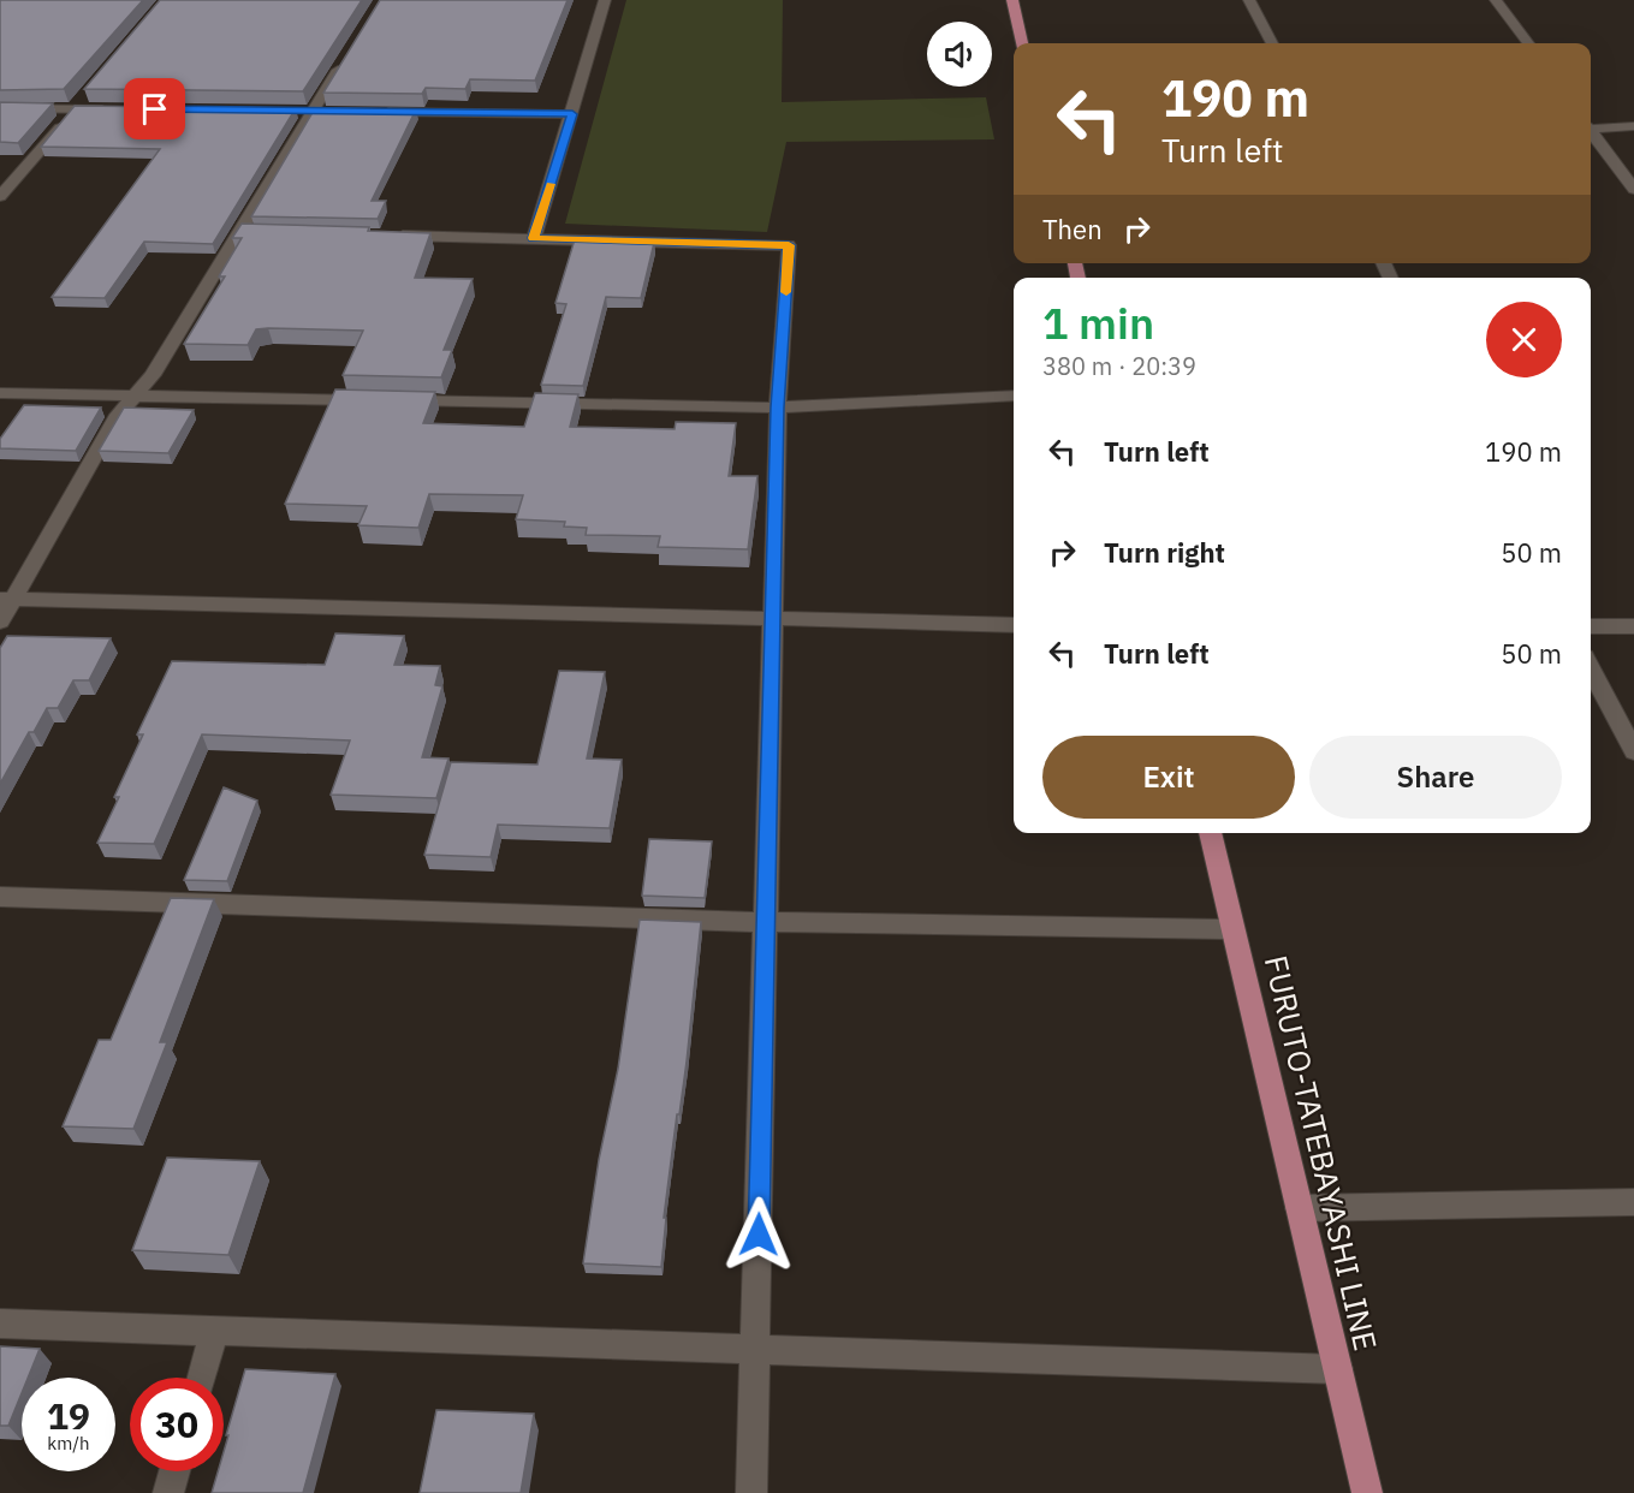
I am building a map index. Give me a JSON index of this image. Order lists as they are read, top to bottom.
{
  "streets": {
    "main road": ["FURUTO-TATEBAYASHI LINE"]
  },
  "page": {
    "turn": ["190 m", "Turn left"],
    "then": "Then",
    "heading": ["1 min", "380 m · 20:39"],
    "list": [
      {
        "name": "Turn left",
        "value": "190 m"
      },
      {
        "name": "Turn right",
        "value": "50 m"
      },
      {
        "name": "Turn left",
        "value": "50 m"
      }
    ],
    "buttons": ["Exit", "Share"],
    "speed": "19 km/h",
    "limit": "30"
  }
}
